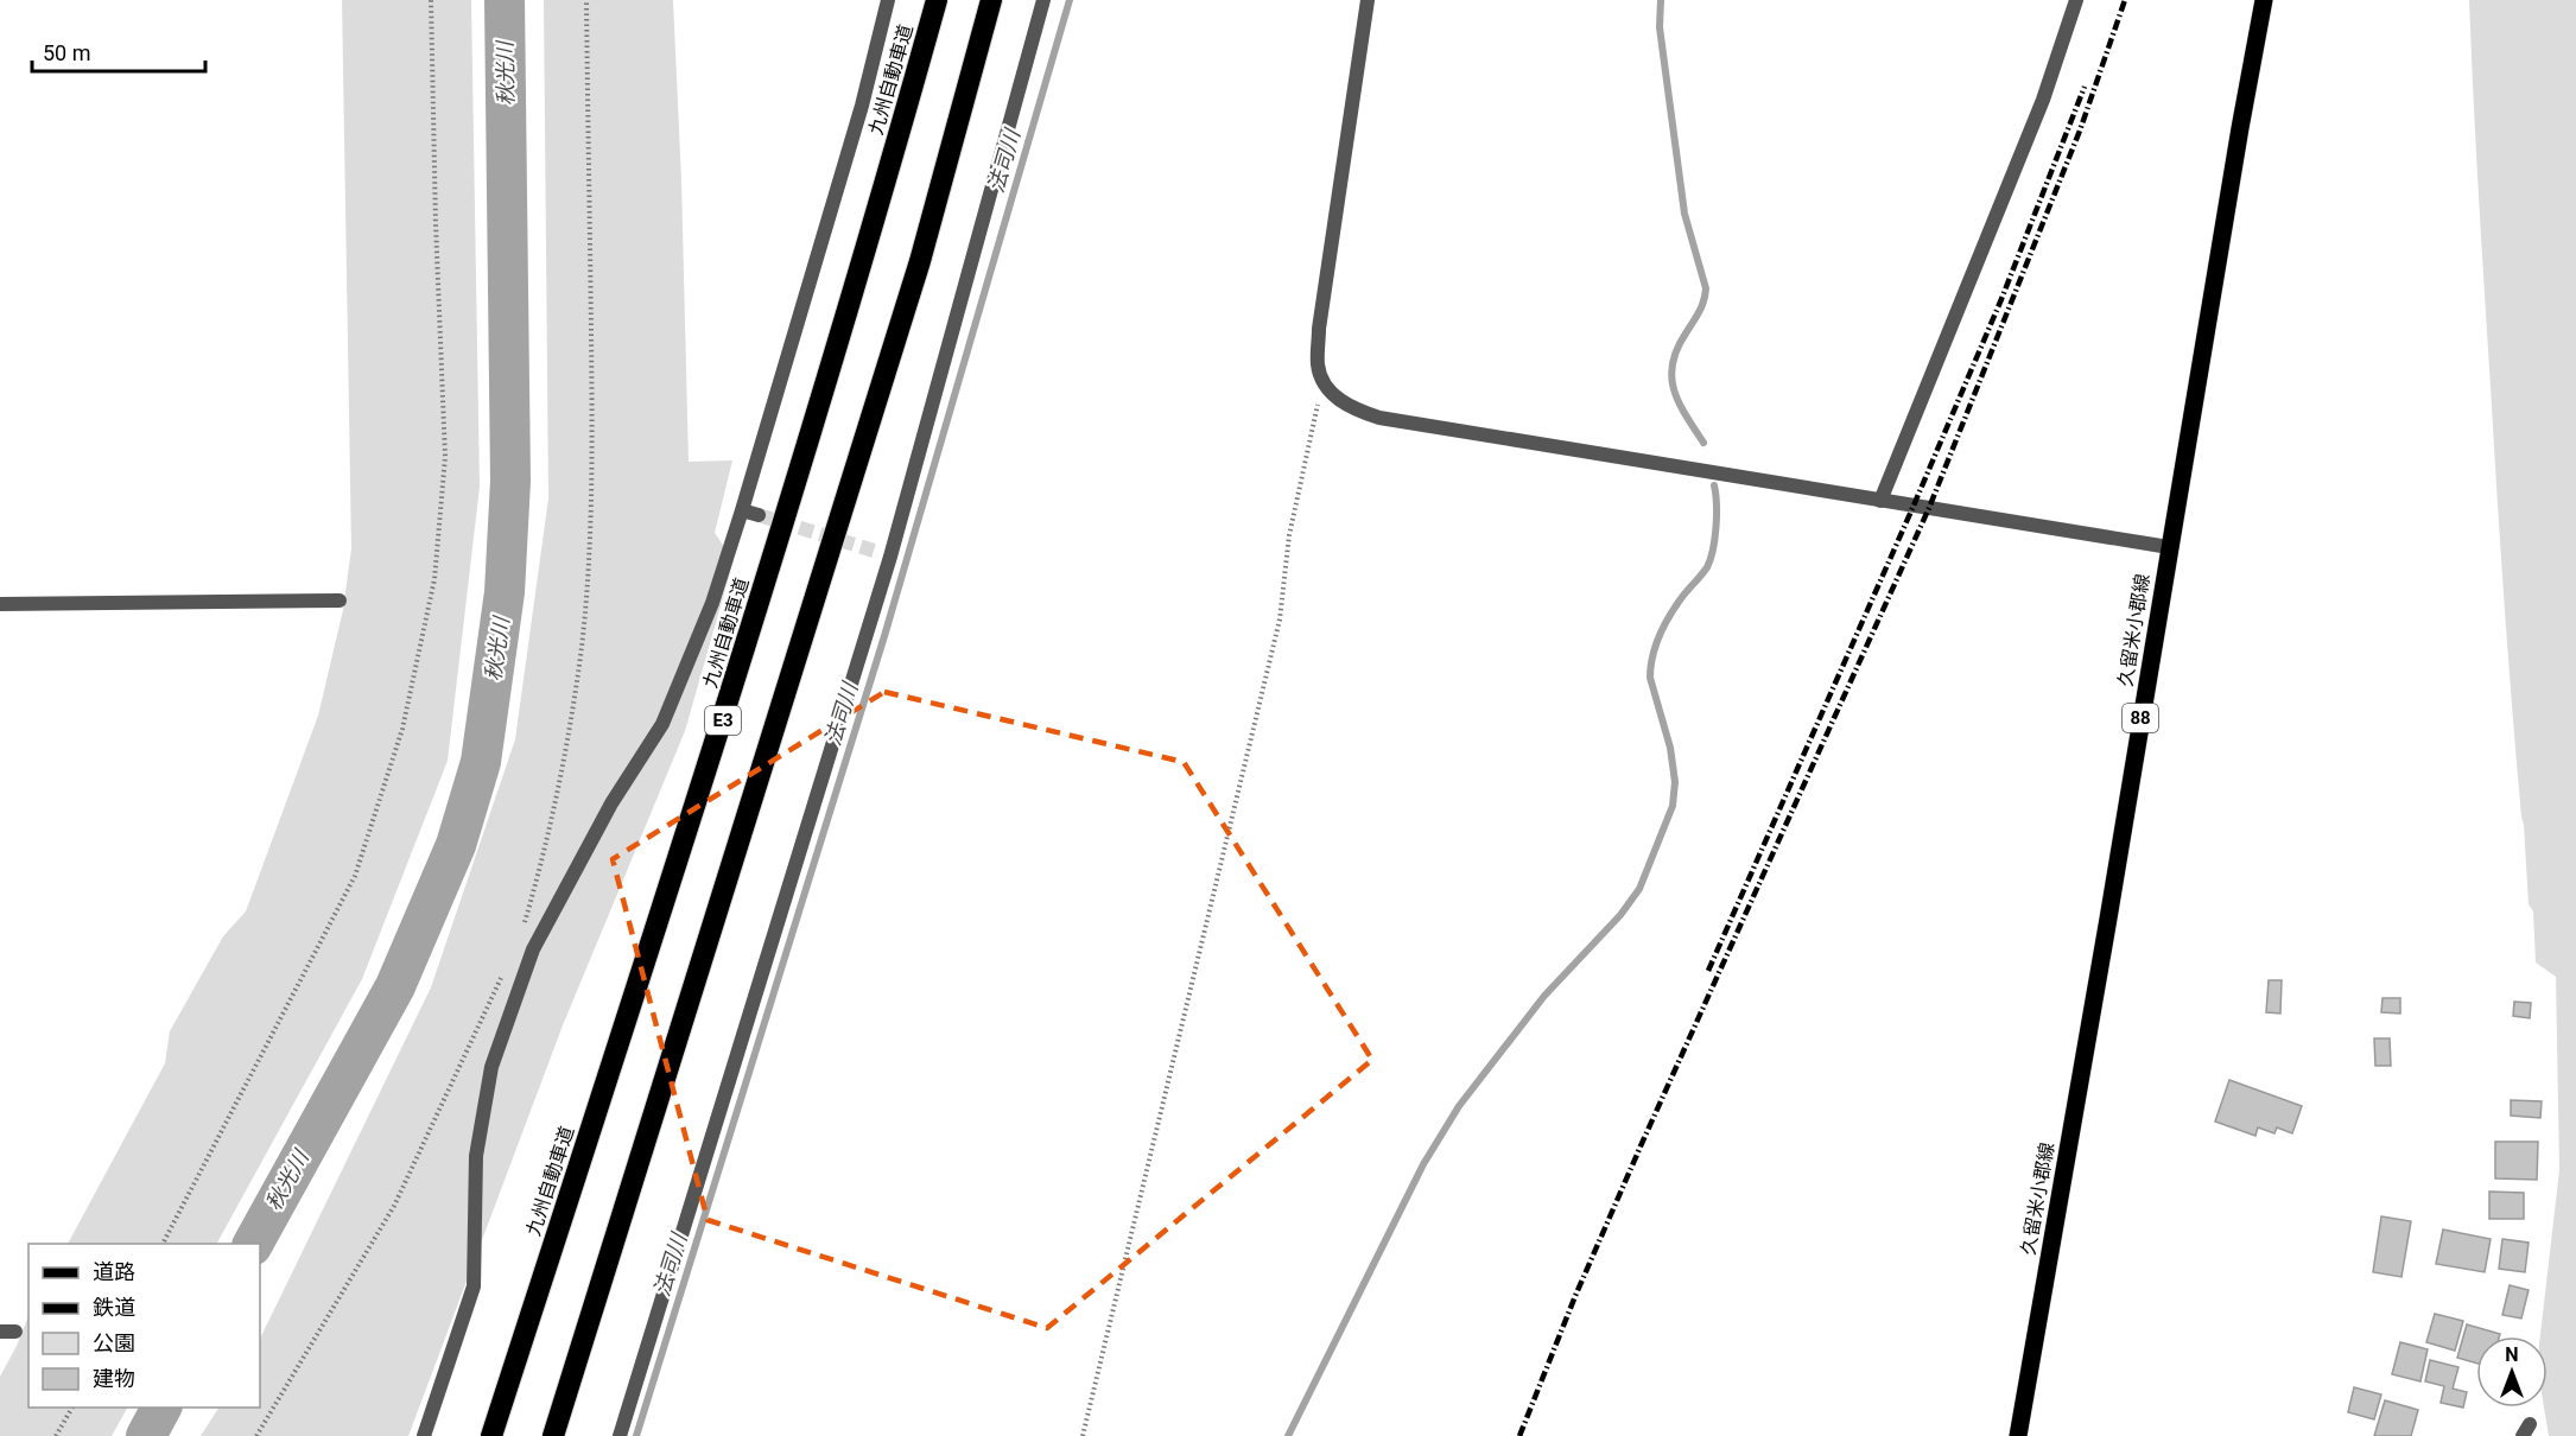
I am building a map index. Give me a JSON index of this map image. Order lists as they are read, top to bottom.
{
  "streets": {
    "highway": ["九州自動車道", "E3"],
    "main road": ["久留米小郡線", "88"]
  },
  "water": ["秋光川", "法司川"],
  "legend": [
    "道路",
    "鉄道",
    "公園",
    "建物"
  ],
  "scale_bar": "50 m",
  "north": "top"
}
